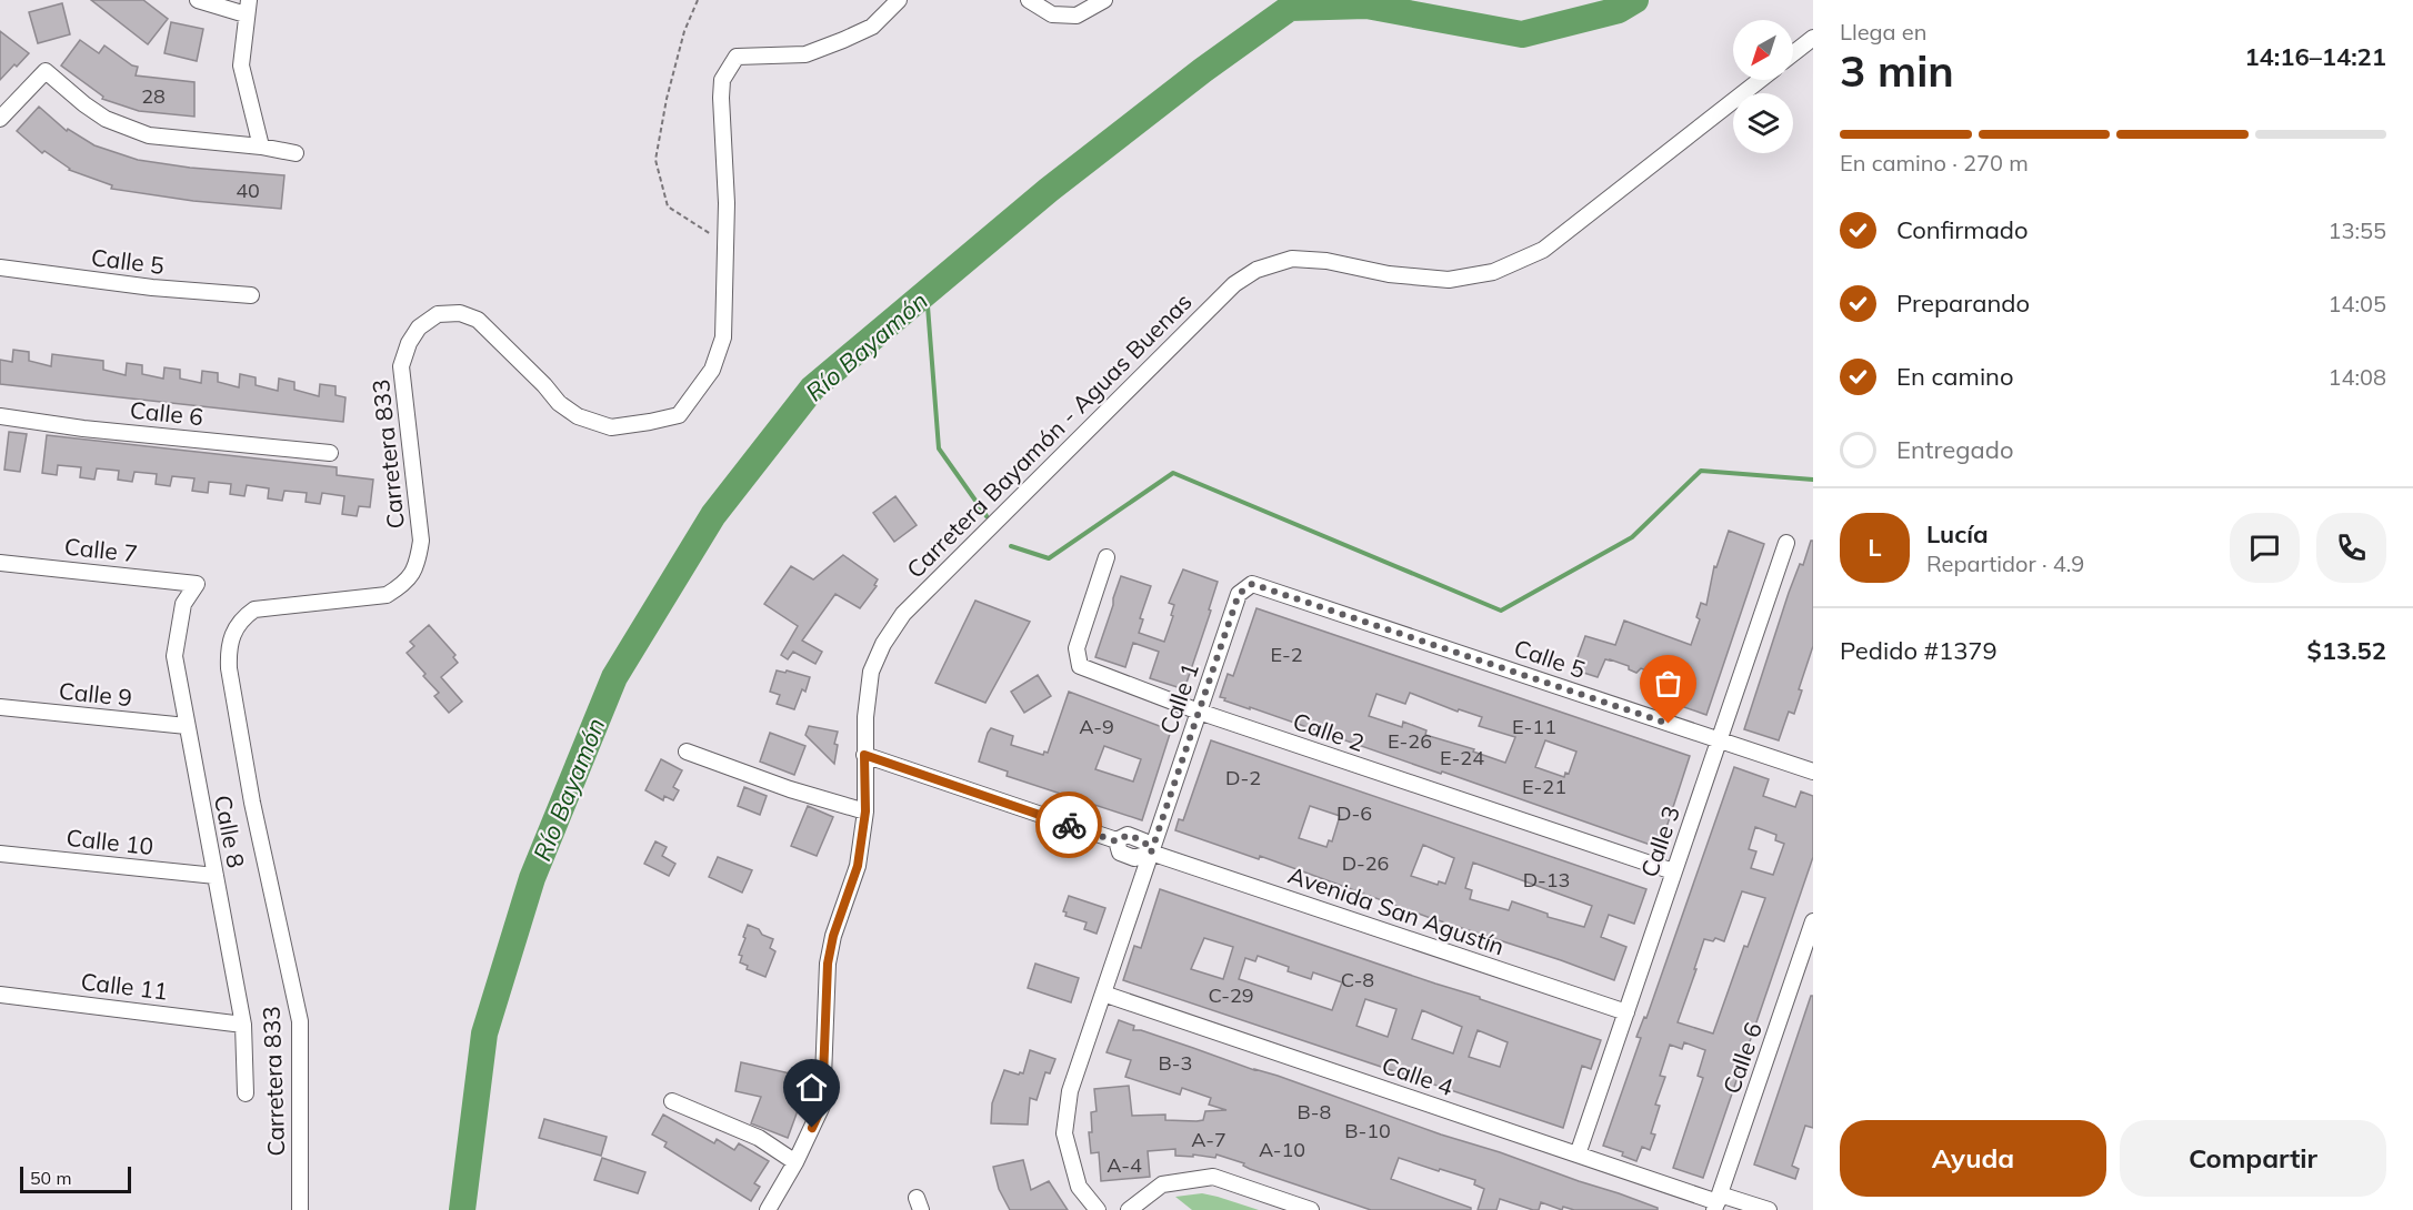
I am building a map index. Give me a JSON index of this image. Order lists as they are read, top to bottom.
{
  "streets": {
    "street": [
      "Calle 5",
      "Calle 6",
      "Carretera Bayamón - Aguas Buenas",
      "Carretera 833",
      "Calle 7",
      "Calle 9",
      "Calle 1",
      "Calle 2",
      "Calle 8",
      "Calle 10",
      "Calle 3",
      "Avenida San Agustín",
      "Calle 11",
      "Calle 4"
    ]
  },
  "crossings": [
    ["Calle 5", "Calle 1"],
    ["Calle 5", "Calle 3"],
    ["Calle 6", "Calle 4"],
    ["Carretera Bayamón - Aguas Buenas", "Avenida San Agustín"],
    ["Calle 7", "Calle 8"],
    ["Calle 9", "Calle 8"],
    ["Calle 1", "Calle 2"],
    ["Calle 1", "Avenida San Agustín"],
    ["Calle 2", "Calle 3"],
    ["Calle 8", "Calle 10"],
    ["Calle 8", "Calle 11"],
    ["Calle 3", "Avenida San Agustín"],
    ["Calle 3", "Calle 4"]
  ],
  "water": ["Río Bayamón"],
  "house_numbers": [
    "28",
    "40",
    "E-2",
    "A-9",
    "E-11",
    "E-26",
    "E-24",
    "D-2",
    "E-21",
    "D-6",
    "D-26",
    "D-13",
    "C-8",
    "C-29",
    "B-3",
    "B-8",
    "B-10",
    "A-7",
    "A-10",
    "A-4"
  ],
  "scale_bar": "50 m",
  "north": "bottom left",
  "page": {
    "heading": ["3 min", "Llega en", "14:16–14:21"],
    "panel": [
      "Lucía",
      "Repartidor · 4.9",
      "Pedido #1379",
      "$13.52"
    ],
    "bar": "En camino · 270 m",
    "list": [
      ["Confirmado", "13:55"],
      ["Preparando", "14:05"],
      ["En camino", "14:08"],
      "Entregado"
    ],
    "round": "L",
    "buttons": ["Ayuda", "Compartir"],
    "scale": "50 m"
  }
}
